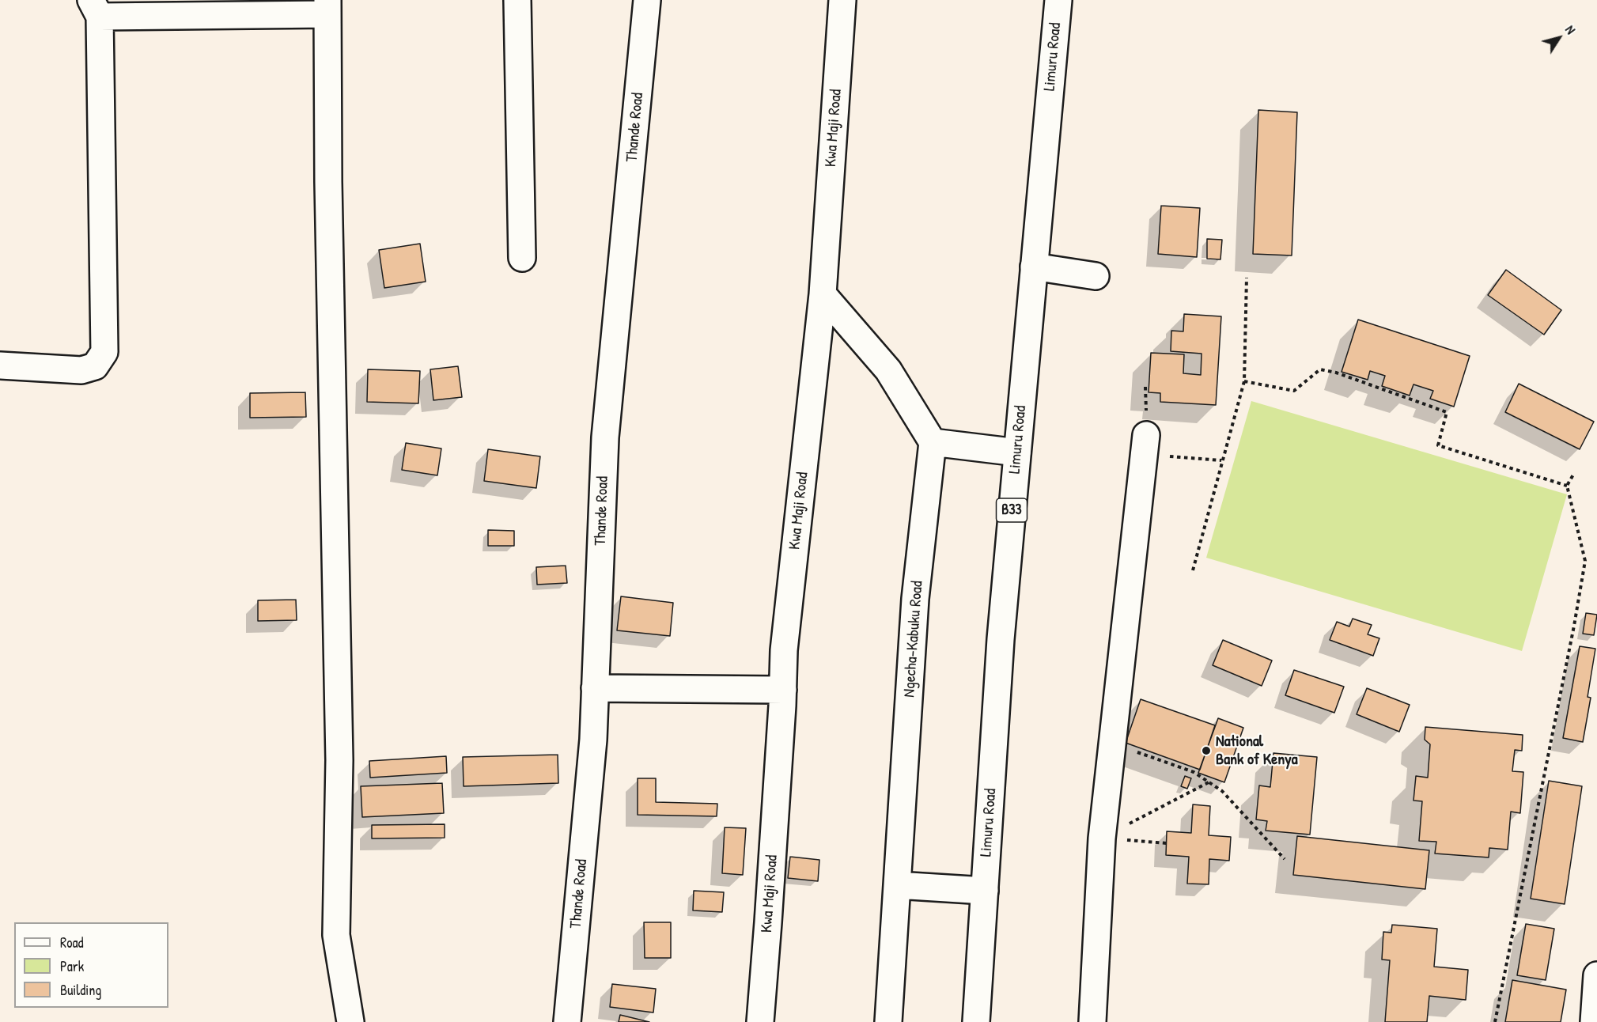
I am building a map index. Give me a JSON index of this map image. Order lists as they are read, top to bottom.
{
  "streets": {
    "main road": [
      "Limuru Road",
      "Thande Road",
      "Kwa Maji Road",
      "B33",
      "Ngecha-Kabuku Road"
    ]
  },
  "places": ["National Bank of Kenya"],
  "legend": ["Road", "Park", "Building"],
  "north": "top right"
}
